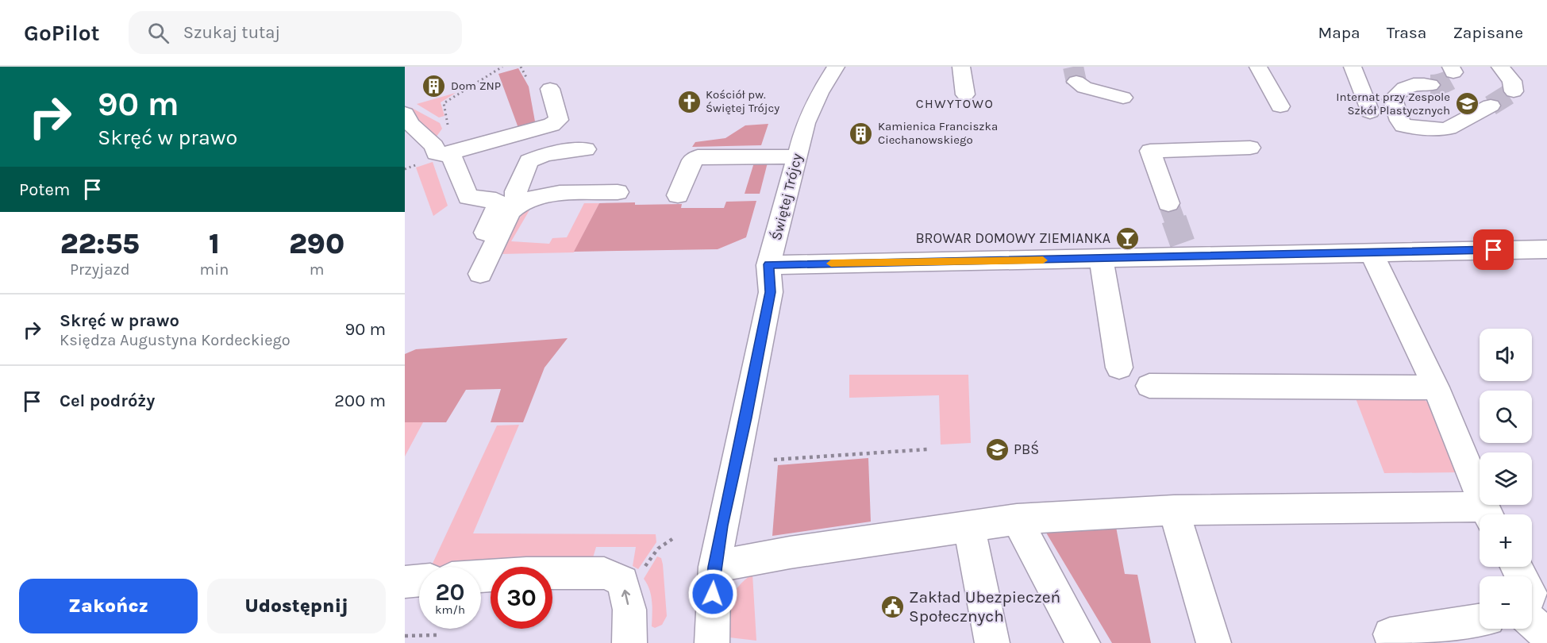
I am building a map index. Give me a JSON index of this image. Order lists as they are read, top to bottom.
{
  "streets": {
    "street": ["Świętej Trójcy"]
  },
  "districts": ["CHWYTOWO"],
  "places": {
    "building": ["Dom ZNP", "Kamienica Franciszka Ciechanowskiego"],
    "church": ["Kościół pw. Świętej Trójcy"],
    "school or university": ["Internat przy Zespole Szkół Plastycznych", "PBŚ"],
    "bar": ["BROWAR DOMOWY ZIEMIANKA"],
    "public building": ["Zakład Ubezpieczeń Społecznych"]
  },
  "page": {
    "header": "GoPilot",
    "search": "Szukaj tutaj",
    "nav": ["Mapa", "Trasa", "Zapisane"],
    "turn": ["90 m", "Skręć w prawo"],
    "then": "Potem",
    "eta": [
      "22:55",
      "Przyjazd",
      "1",
      "min",
      "290",
      "m"
    ],
    "list": [
      {
        "name": "Skręć w prawo",
        "note": "Księdza Augustyna Kordeckiego",
        "value": "90 m"
      },
      {
        "name": "Cel podróży",
        "value": "200 m"
      }
    ],
    "map_buttons": ["+", "−"],
    "speed": "20 km/h",
    "limit": "30",
    "buttons": ["Zakończ", "Udostępnij"]
  }
}
